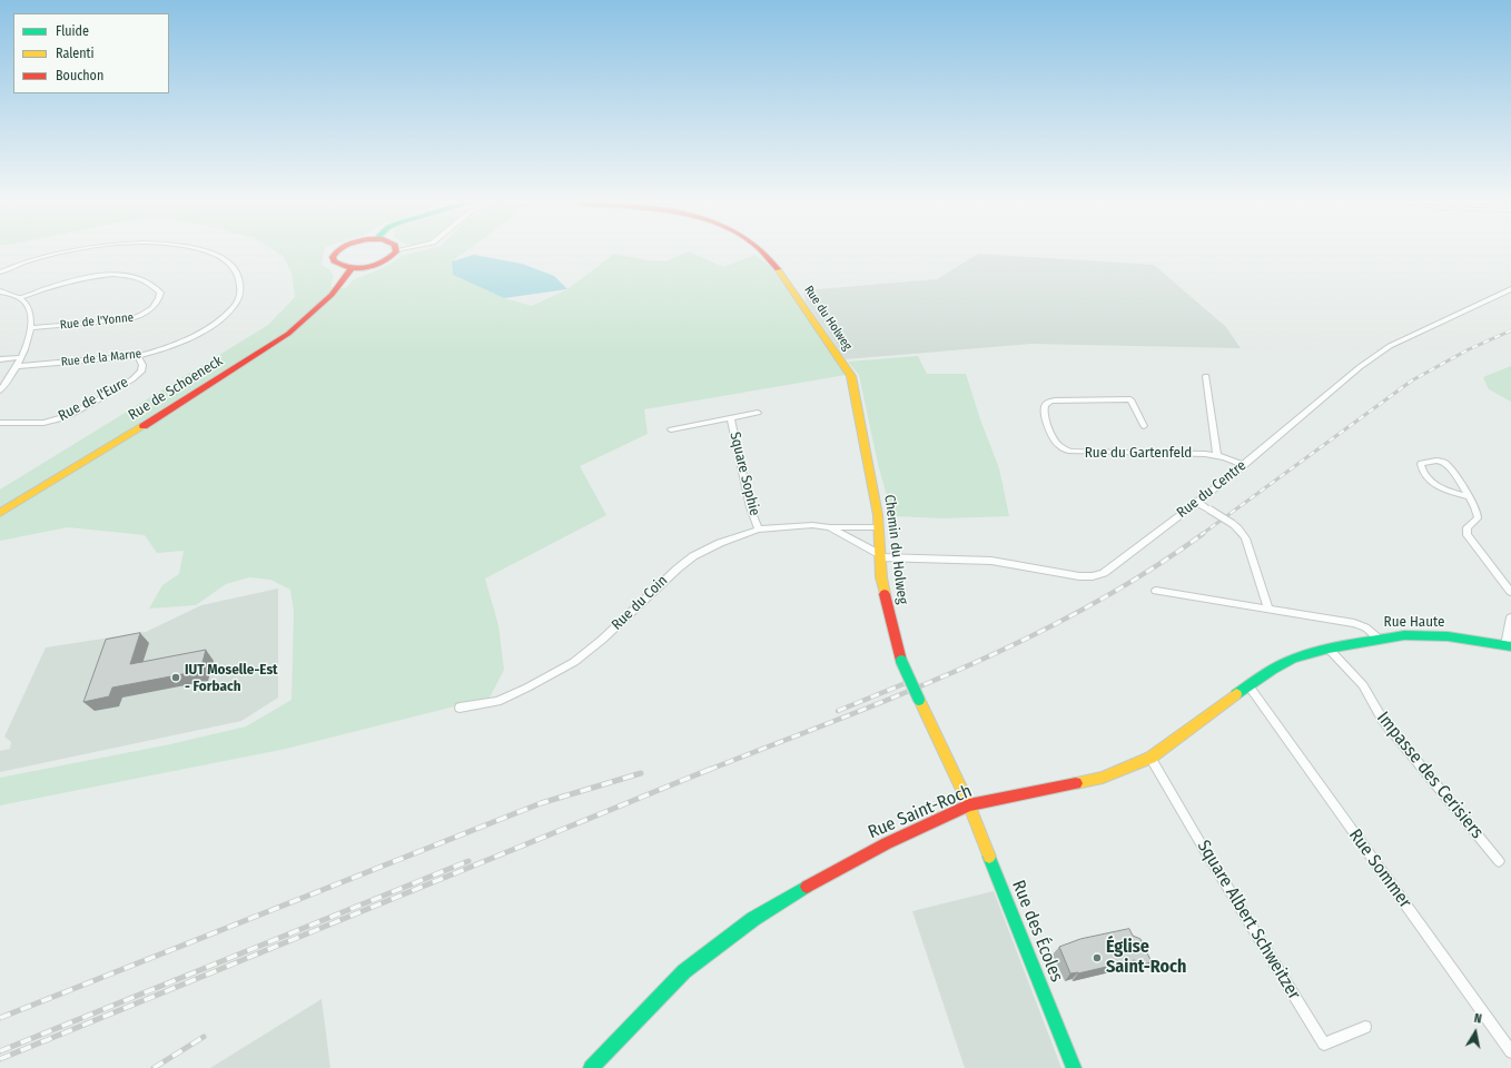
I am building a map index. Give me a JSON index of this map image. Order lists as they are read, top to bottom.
{
  "streets": {
    "street": [
      "Rue du Holweg",
      "Rue de l'Yonne",
      "Rue de la Marne",
      "Rue de Schoeneck",
      "Rue de l'Eure",
      "Rue du Gartenfeld",
      "Square Sophie",
      "Rue du Centre",
      "Chemin du Holweg",
      "Rue du Coin",
      "Rue Haute",
      "Impasse des Cerisiers",
      "Rue Saint-Roch",
      "Rue Sommer",
      "Square Albert Schweitzer",
      "Rue des Écoles"
    ]
  },
  "crossings": [
    ["Rue du Holweg", "Chemin du Holweg"],
    ["Rue de la Marne", "Rue de l'Eure"],
    ["Rue du Gartenfeld", "Rue du Centre"],
    ["Square Sophie", "Rue du Coin"],
    ["Rue du Centre", "Chemin du Holweg"],
    ["Rue du Centre", "Rue du Coin"],
    ["Chemin du Holweg", "Rue du Coin"],
    ["Chemin du Holweg", "Rue Saint-Roch"],
    ["Chemin du Holweg", "Rue des Écoles"],
    ["Rue Haute", "Rue Saint-Roch"],
    ["Impasse des Cerisiers", "Rue Saint-Roch"],
    ["Rue Saint-Roch", "Rue Sommer"],
    ["Rue Saint-Roch", "Square Albert Schweitzer"],
    ["Rue Saint-Roch", "Rue des Écoles"]
  ],
  "places": ["IUT Moselle-Est - Forbach", "Église Saint-Roch"],
  "legend": ["Fluide", "Ralenti", "Bouchon"],
  "north": "top"
}
